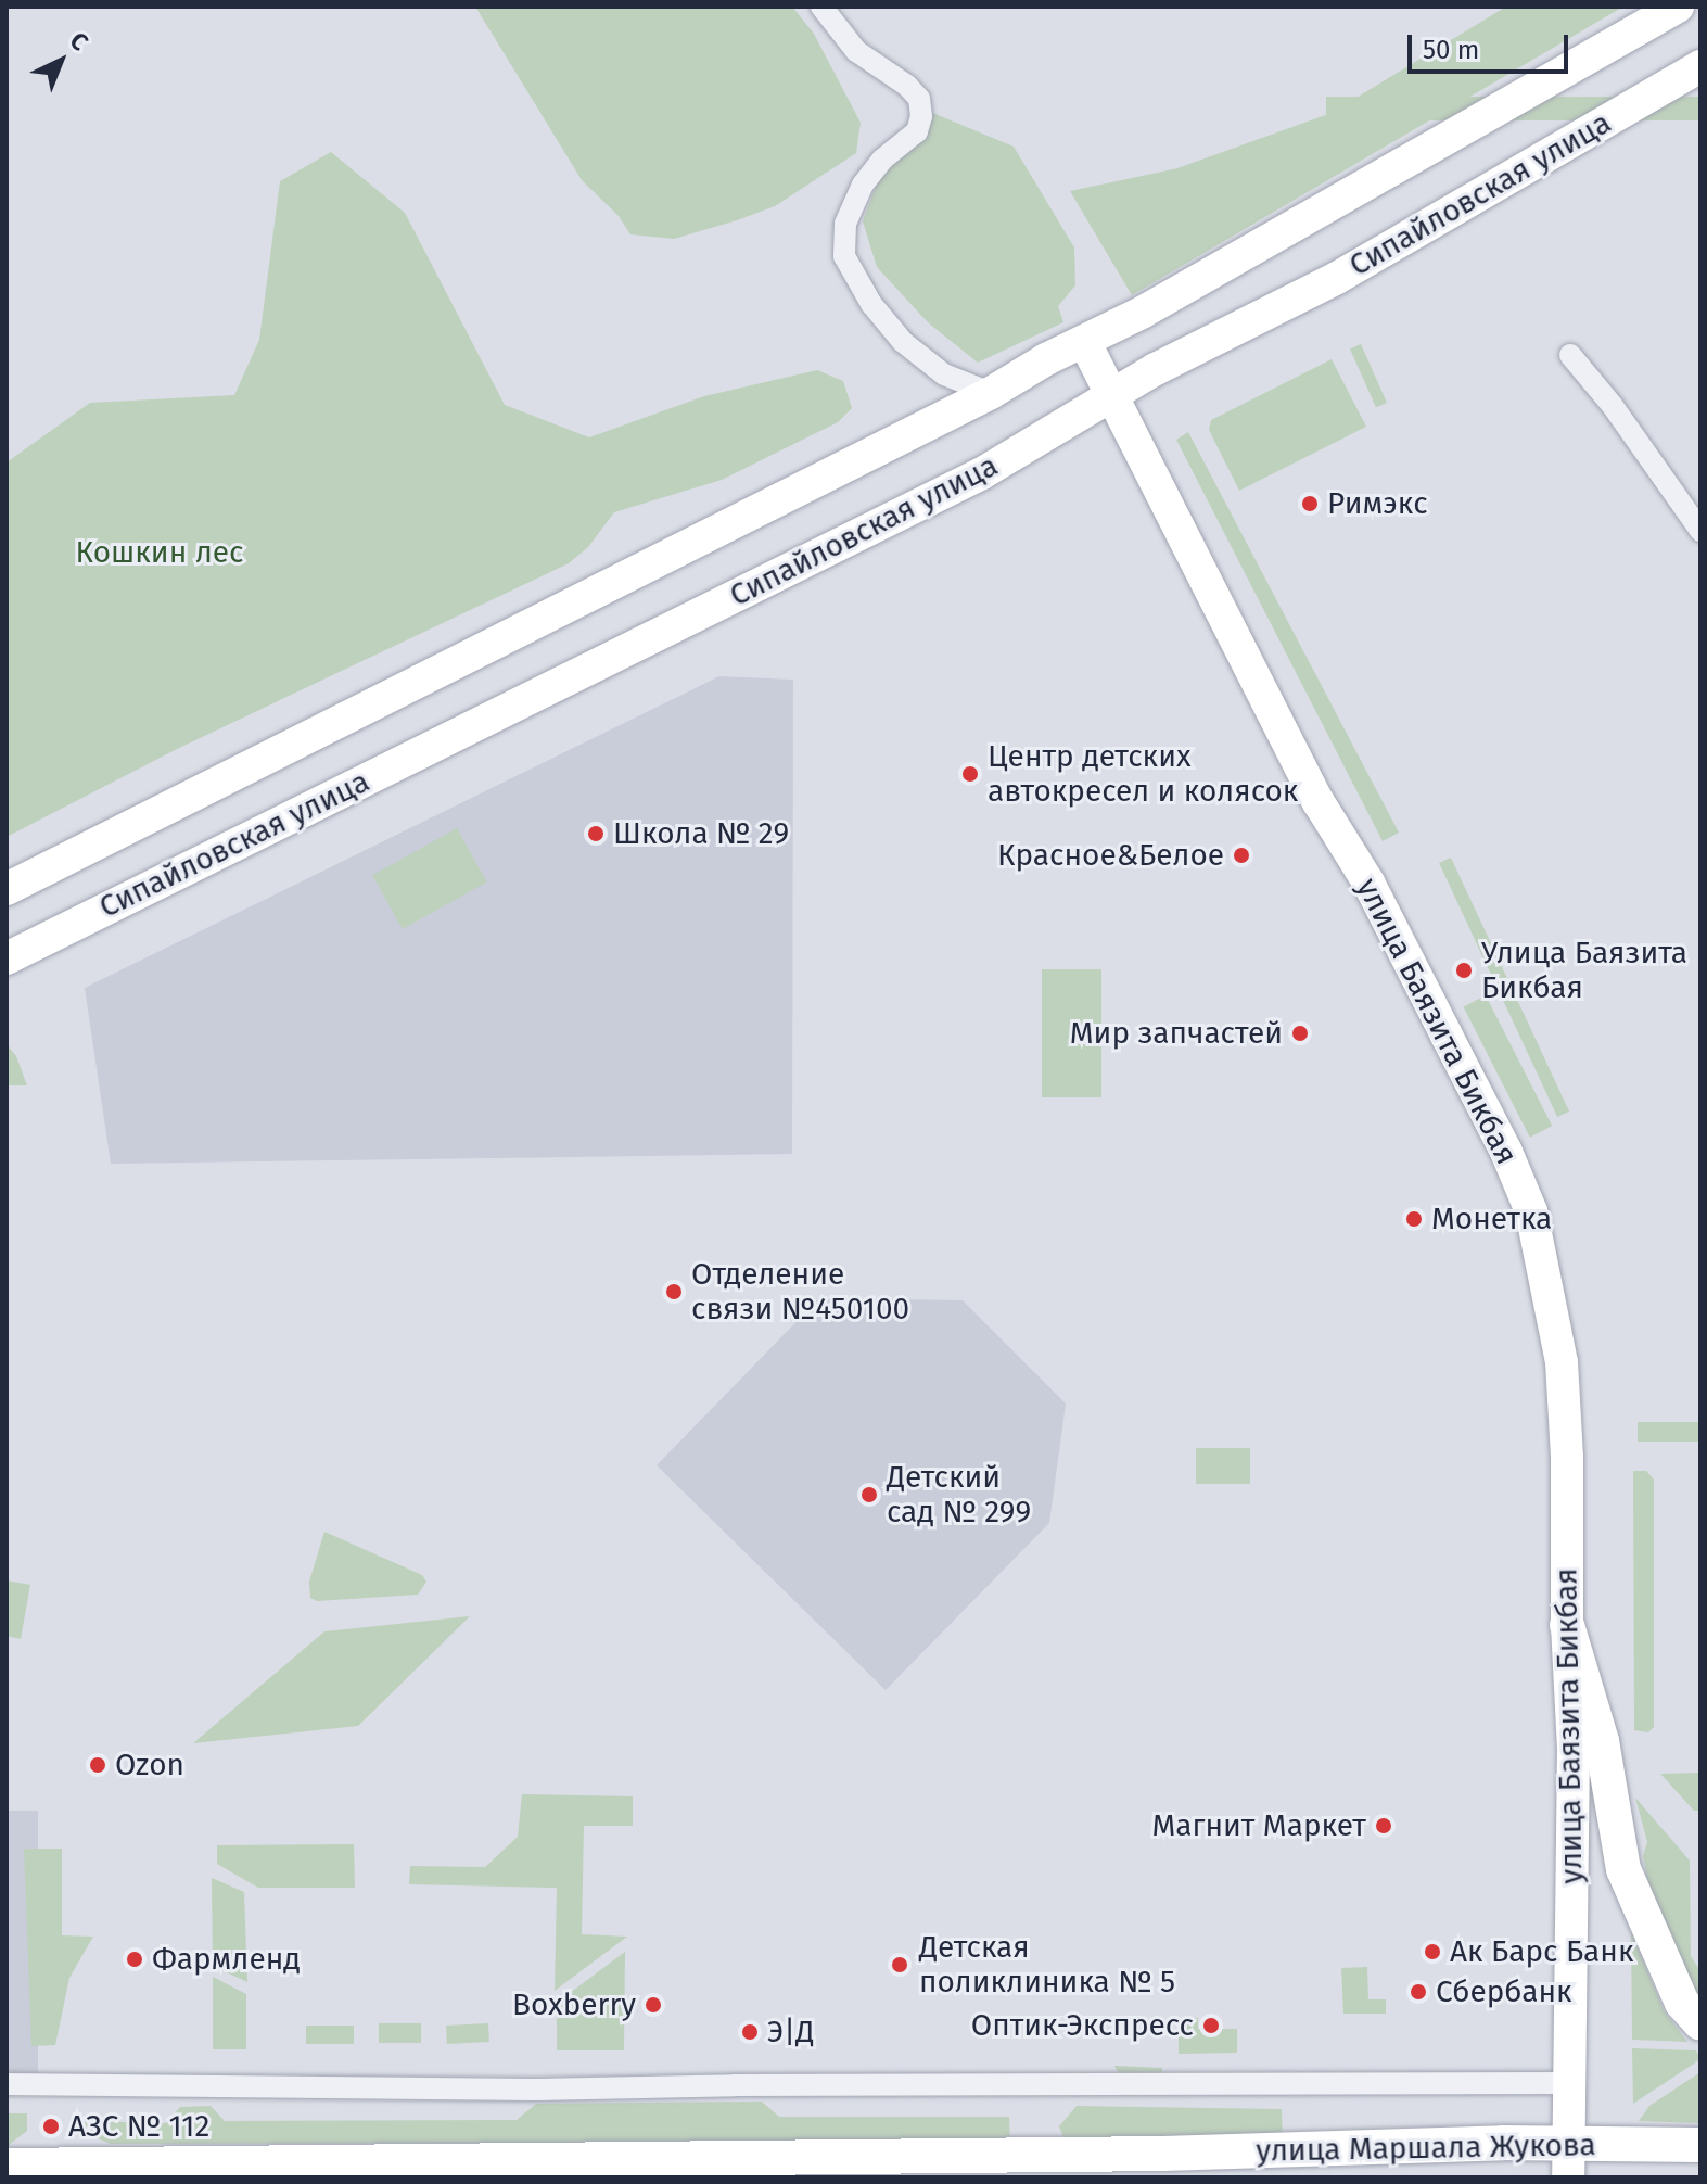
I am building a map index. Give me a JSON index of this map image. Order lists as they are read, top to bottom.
{
  "streets": {
    "main road": ["Сипайловская улица", "улица Баязита Бикбая", "улица Маршала Жукова"]
  },
  "crossings": [
    ["Сипайловская улица", "улица Баязита Бикбая"],
    ["улица Баязита Бикбая", "улица Маршала Жукова"]
  ],
  "parks": ["Кошкин лес"],
  "places": [
    "Римэкс",
    "Центр детских автокресел и колясок",
    "Школа № 29",
    "Красное&Белое",
    "Улица Баязита Бикбая",
    "Мир запчастей",
    "Монетка",
    "Отделение связи №450100",
    "Детский сад № 299",
    "Ozon",
    "Магнит Маркет",
    "Ак Барс Банк",
    "Фармленд",
    "Детская поликлиника № 5",
    "Сбербанк",
    "Boxberry",
    "Оптик-Экспресс",
    "Э|Д",
    "АЗС № 112"
  ],
  "scale_bar": "50 m",
  "north": "top right"
}
